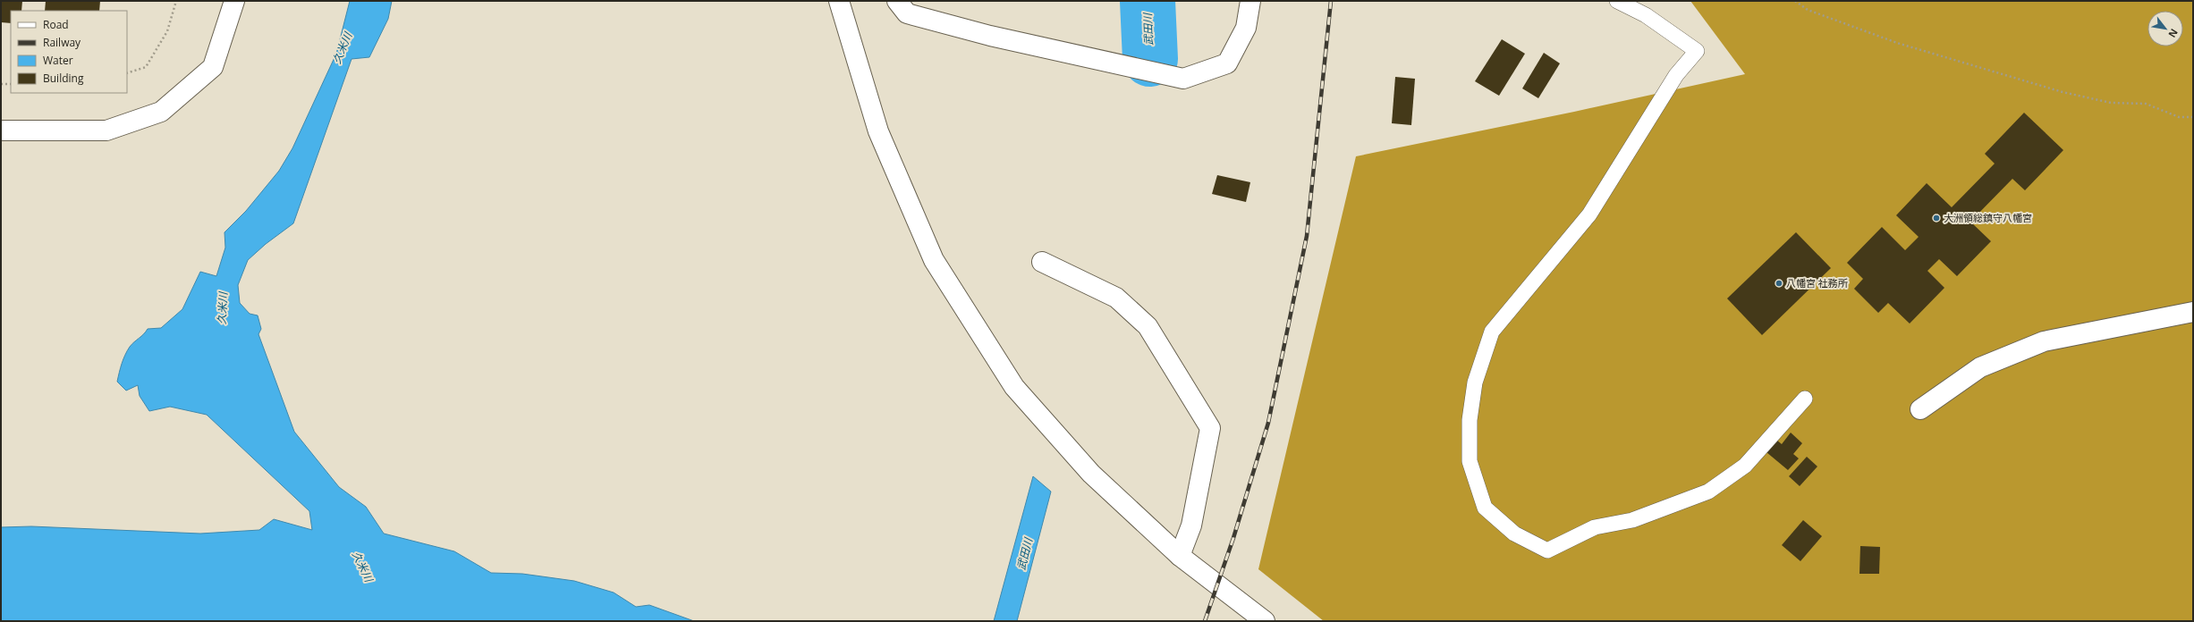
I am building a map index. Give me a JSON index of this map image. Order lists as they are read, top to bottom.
{
  "water": ["武田川", "久米川"],
  "places": ["大洲領総鎮守八幡宮", "八幡宮 社務所"],
  "legend": [
    "Road",
    "Railway",
    "Water",
    "Building"
  ],
  "north": "bottom right"
}
